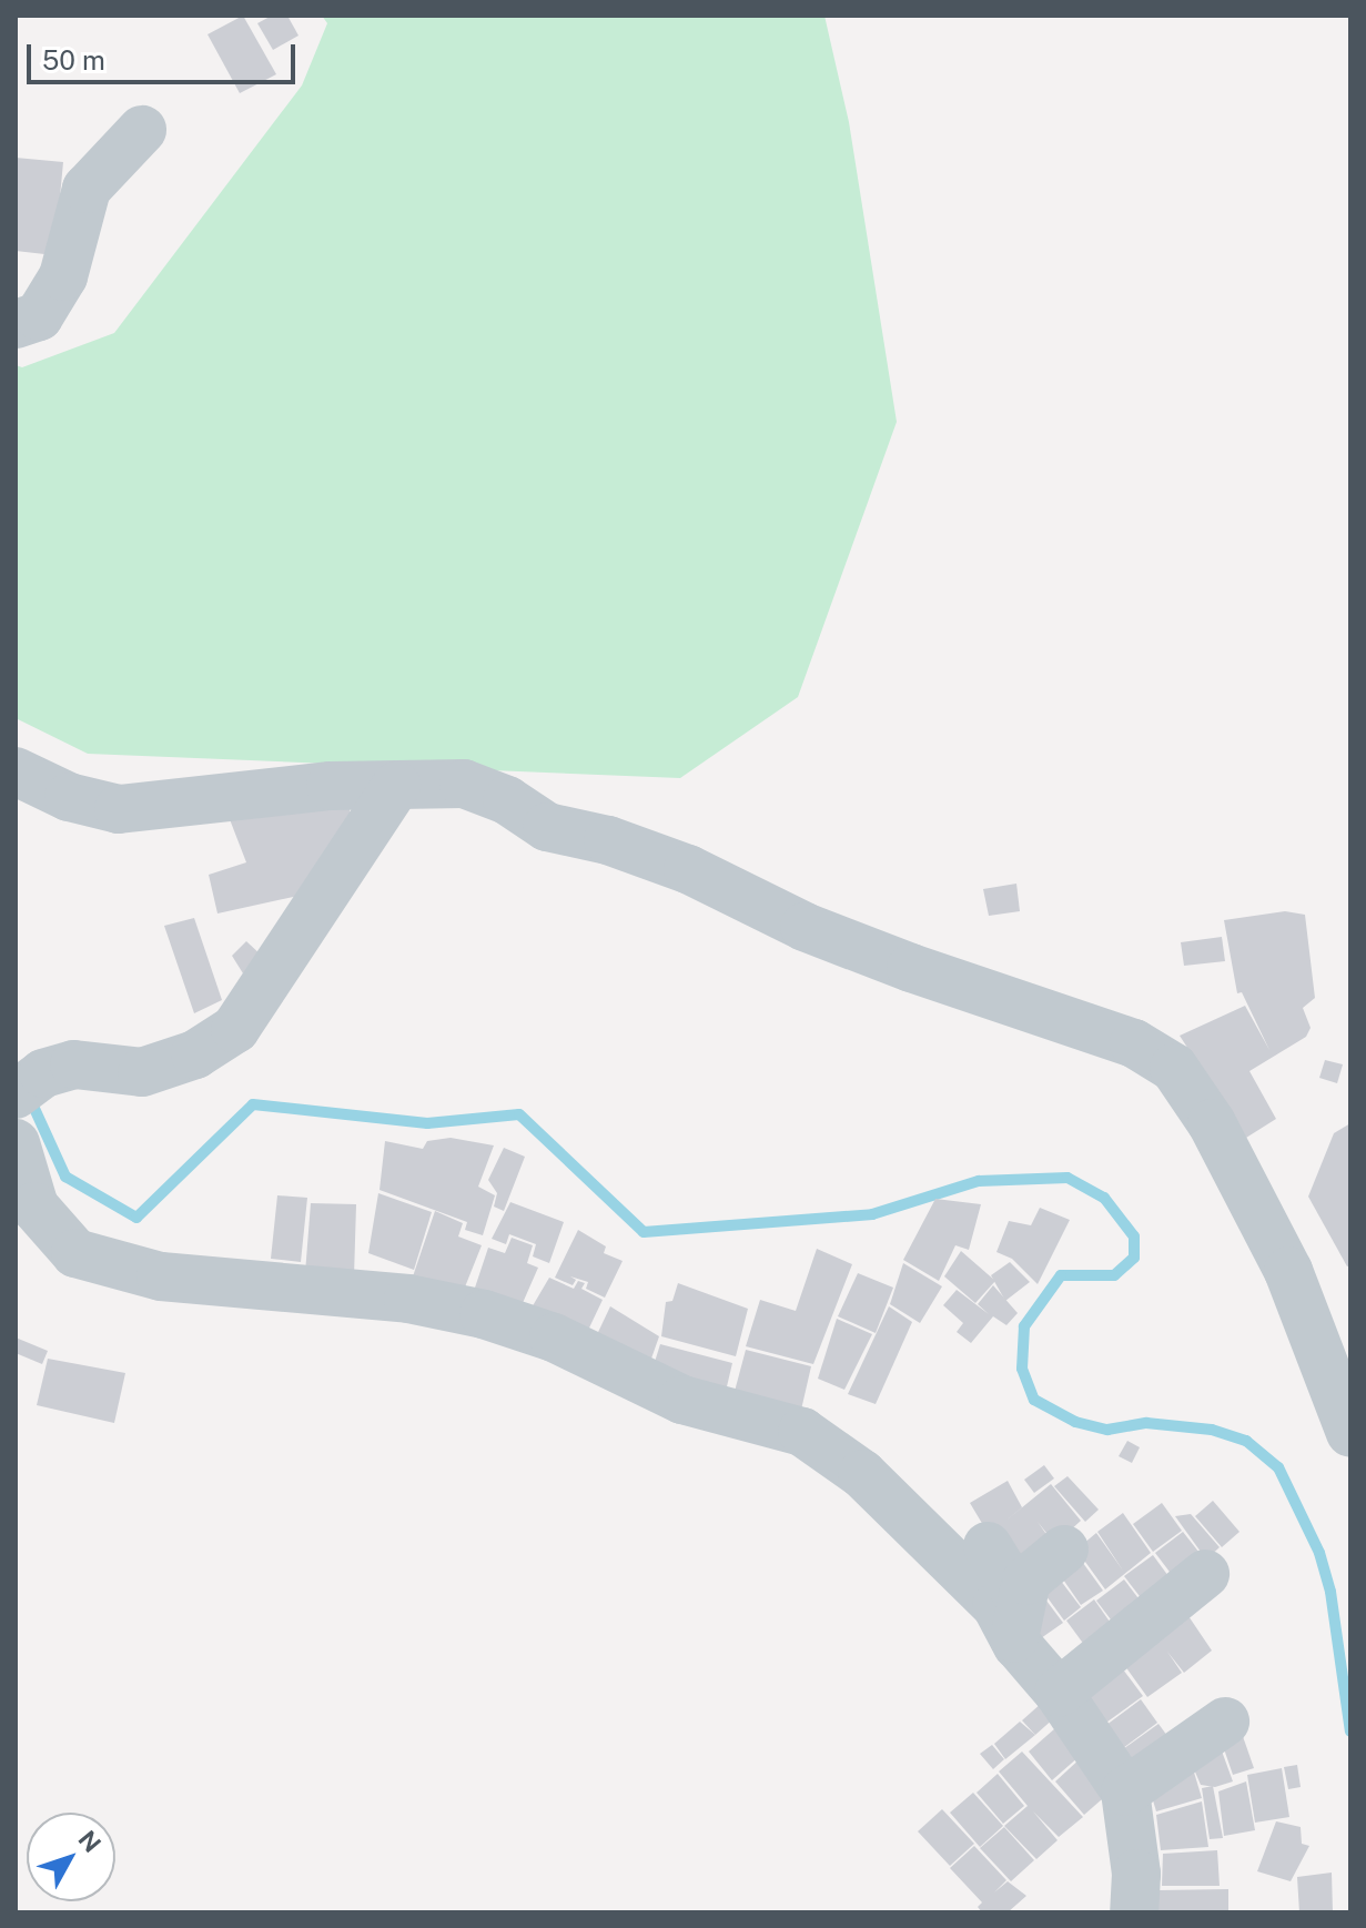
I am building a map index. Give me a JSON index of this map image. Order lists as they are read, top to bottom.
{
  "scale_bar": "50 m",
  "north": "top right"
}
